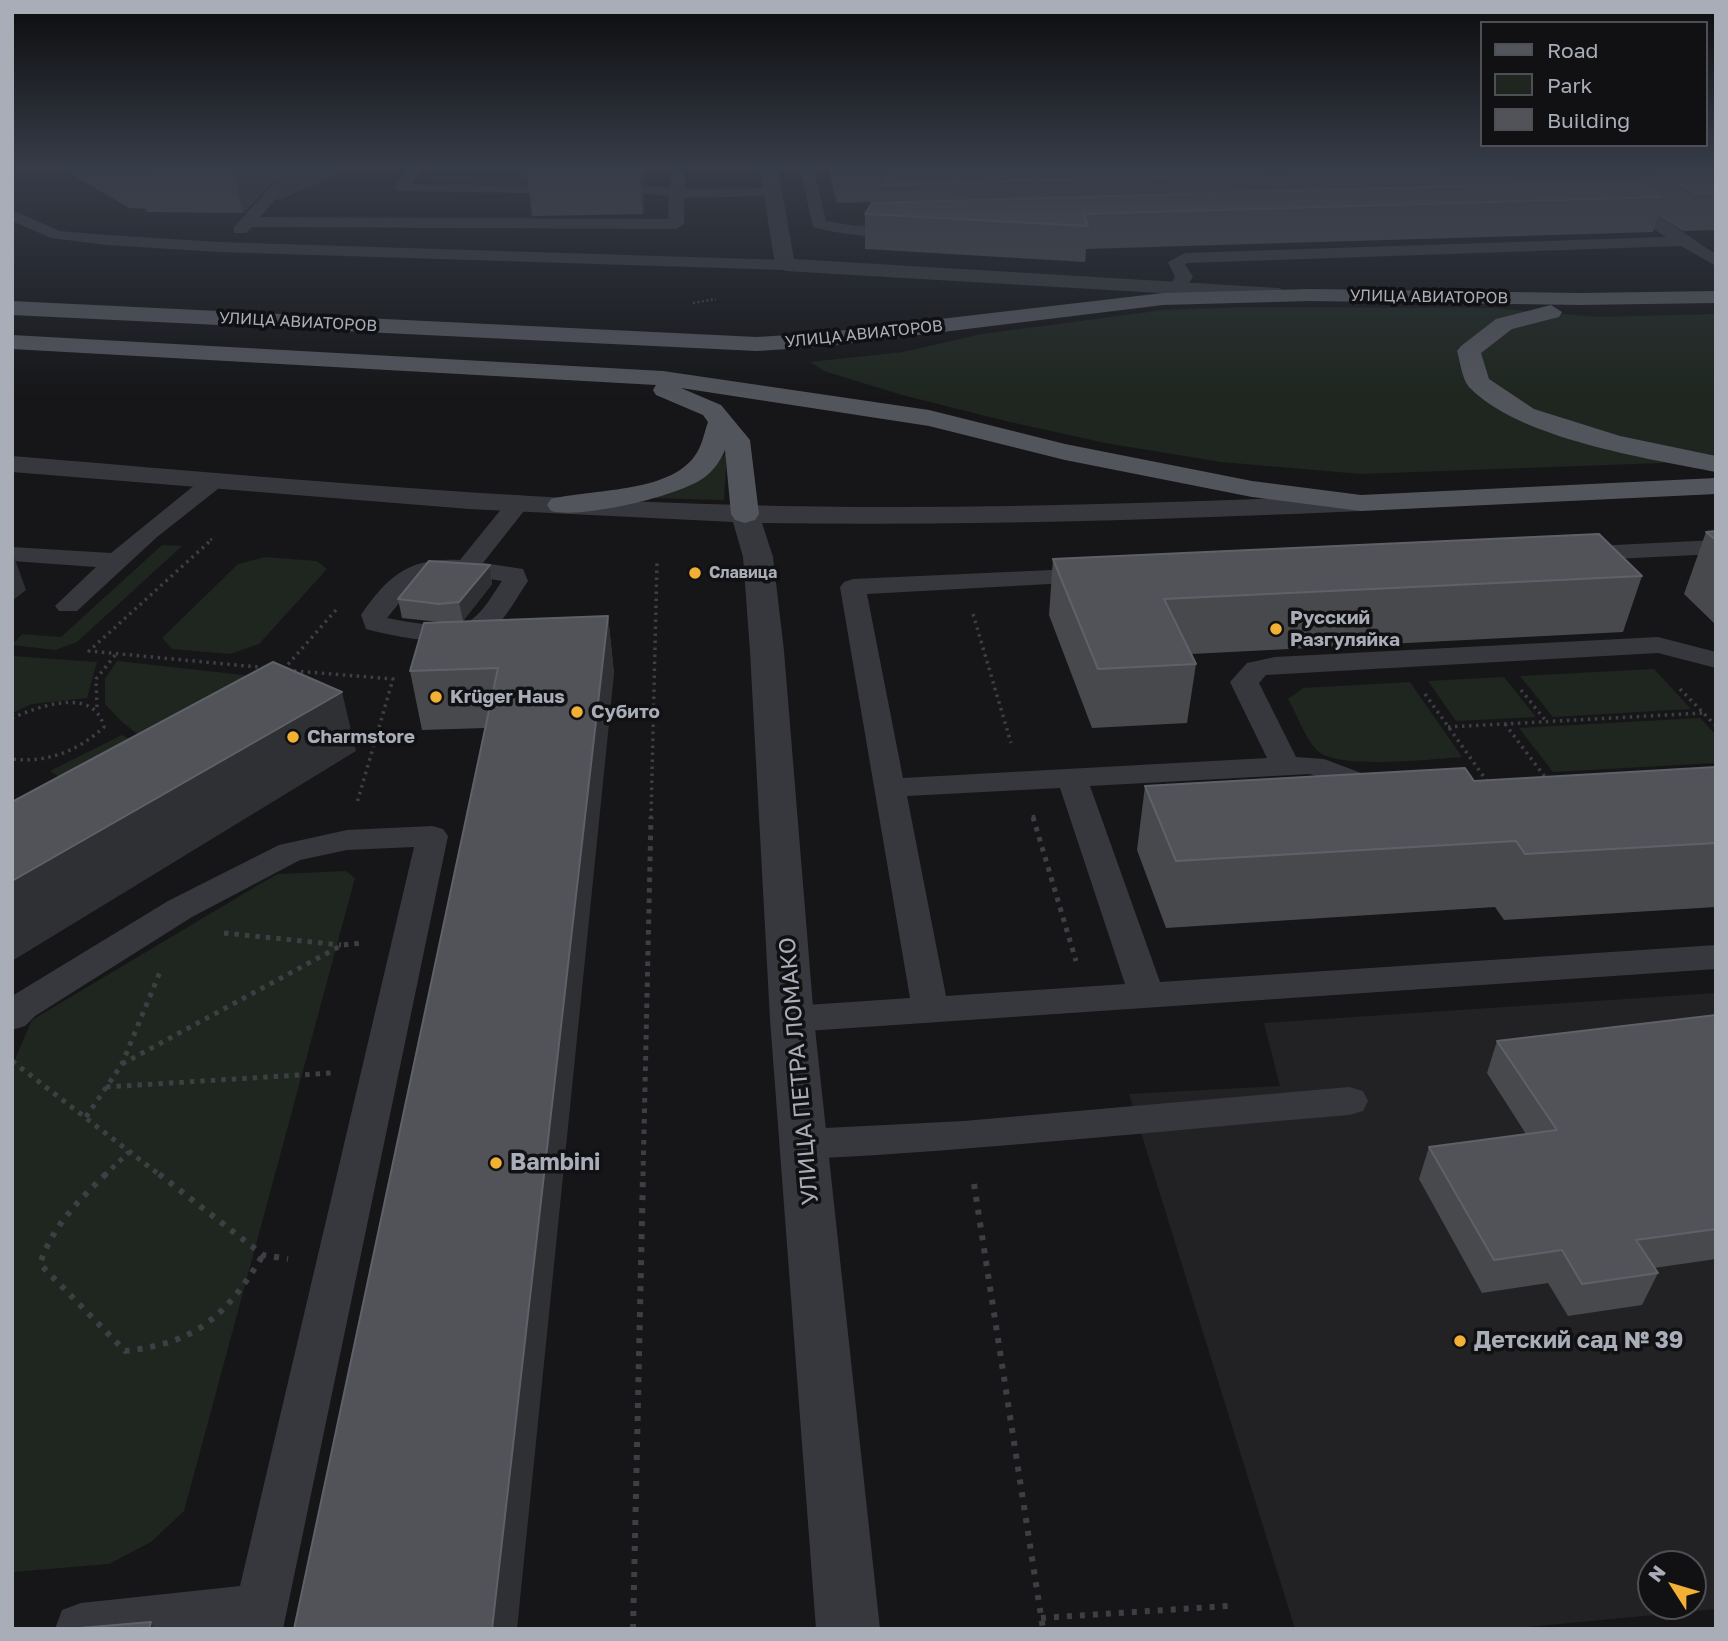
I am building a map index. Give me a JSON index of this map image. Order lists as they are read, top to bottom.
{
  "streets": {
    "main road": ["УЛИЦА АВИАТОРОВ"],
    "street": ["УЛИЦА ПЕТРА ЛОМАКО"]
  },
  "crossings": [
    ["УЛИЦА АВИАТОРОВ", "УЛИЦА ПЕТРА ЛОМАКО"]
  ],
  "places": [
    "Славица",
    "Русский Разгуляйка",
    "Krüger Haus",
    "Субито",
    "Charmstore",
    "Bambini",
    "Детский сад № 39"
  ],
  "legend": ["Road", "Park", "Building"],
  "north": "top left"
}
